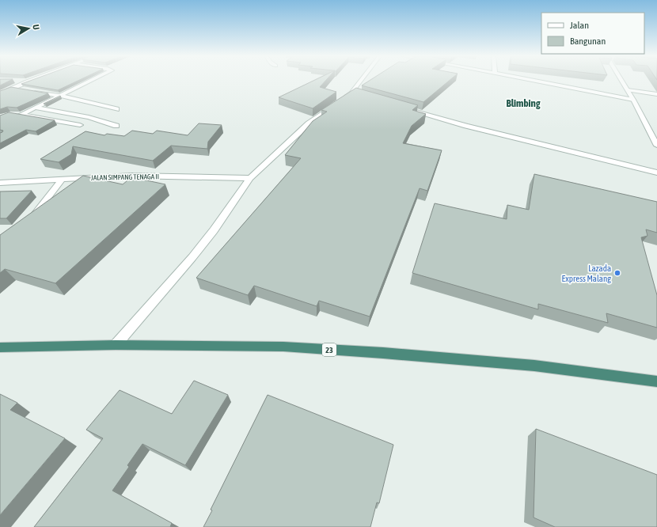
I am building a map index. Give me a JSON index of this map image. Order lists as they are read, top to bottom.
{
  "streets": {
    "highway": ["23"],
    "street": ["JALAN SIMPANG TENAGA II"]
  },
  "districts": ["Blimbing"],
  "places": ["Lazada Express Malang"],
  "legend": ["Jalan", "Bangunan"],
  "north": "right"
}
